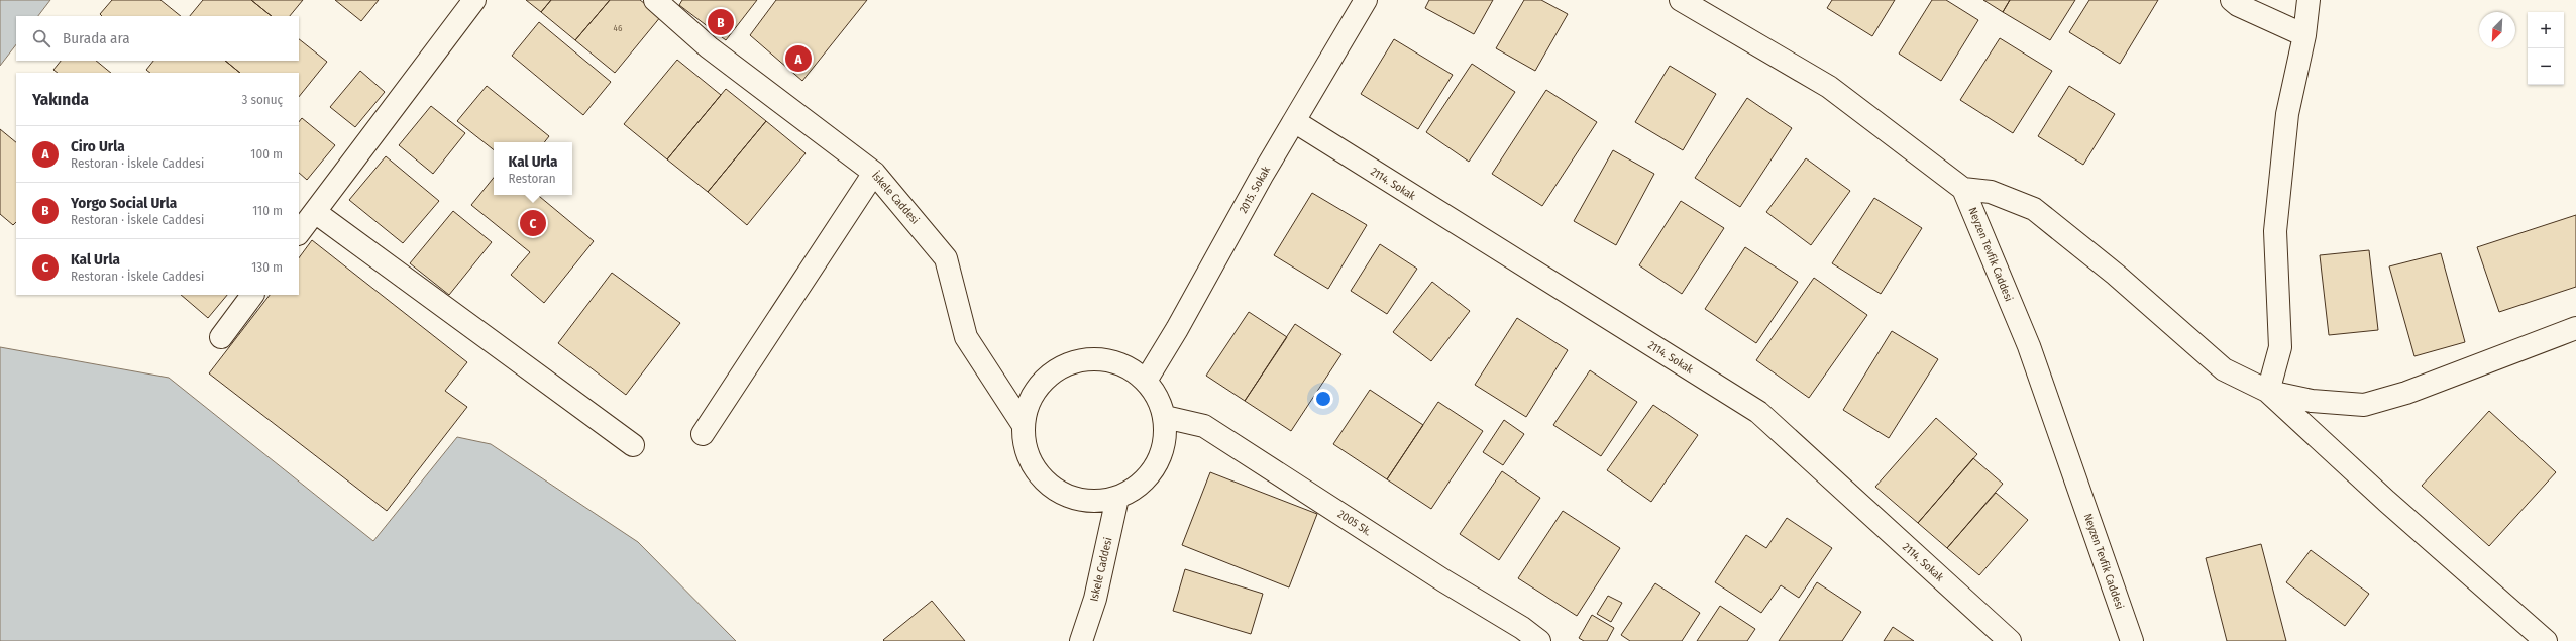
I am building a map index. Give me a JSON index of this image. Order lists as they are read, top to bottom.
{
  "streets": {
    "street": [
      "2114. Sokak",
      "2015. Sokak",
      "İskele Caddesi",
      "Neyzen Tevfik Caddesi",
      "2005 Sk.",
      "Iskele Caddesi"
    ]
  },
  "crossings": [
    ["2114. Sokak", "2015. Sokak"],
    ["2015. Sokak", "İskele Caddesi"],
    ["2015. Sokak", "2005 Sk."],
    ["2015. Sokak", "Iskele Caddesi"],
    ["İskele Caddesi", "2005 Sk."],
    ["İskele Caddesi", "Iskele Caddesi"],
    ["2005 Sk.", "Iskele Caddesi"]
  ],
  "house_numbers": ["46"],
  "north": "bottom left",
  "page": {
    "pins": ["B", "A", "C"],
    "map_buttons": ["+", "−"],
    "search": "Burada ara",
    "heading": ["Yakında", "3 sonuç"],
    "list": [
      {
        "mark": "A",
        "name": "Ciro Urla",
        "note": "Restoran · İskele Caddesi",
        "value": "100 m"
      },
      {
        "mark": "B",
        "name": "Yorgo Social Urla",
        "note": "Restoran · İskele Caddesi",
        "value": "110 m"
      },
      {
        "mark": "C",
        "name": "Kal Urla",
        "note": "Restoran · İskele Caddesi",
        "value": "130 m"
      }
    ],
    "popup": ["Kal Urla", "Restoran"]
  }
}
